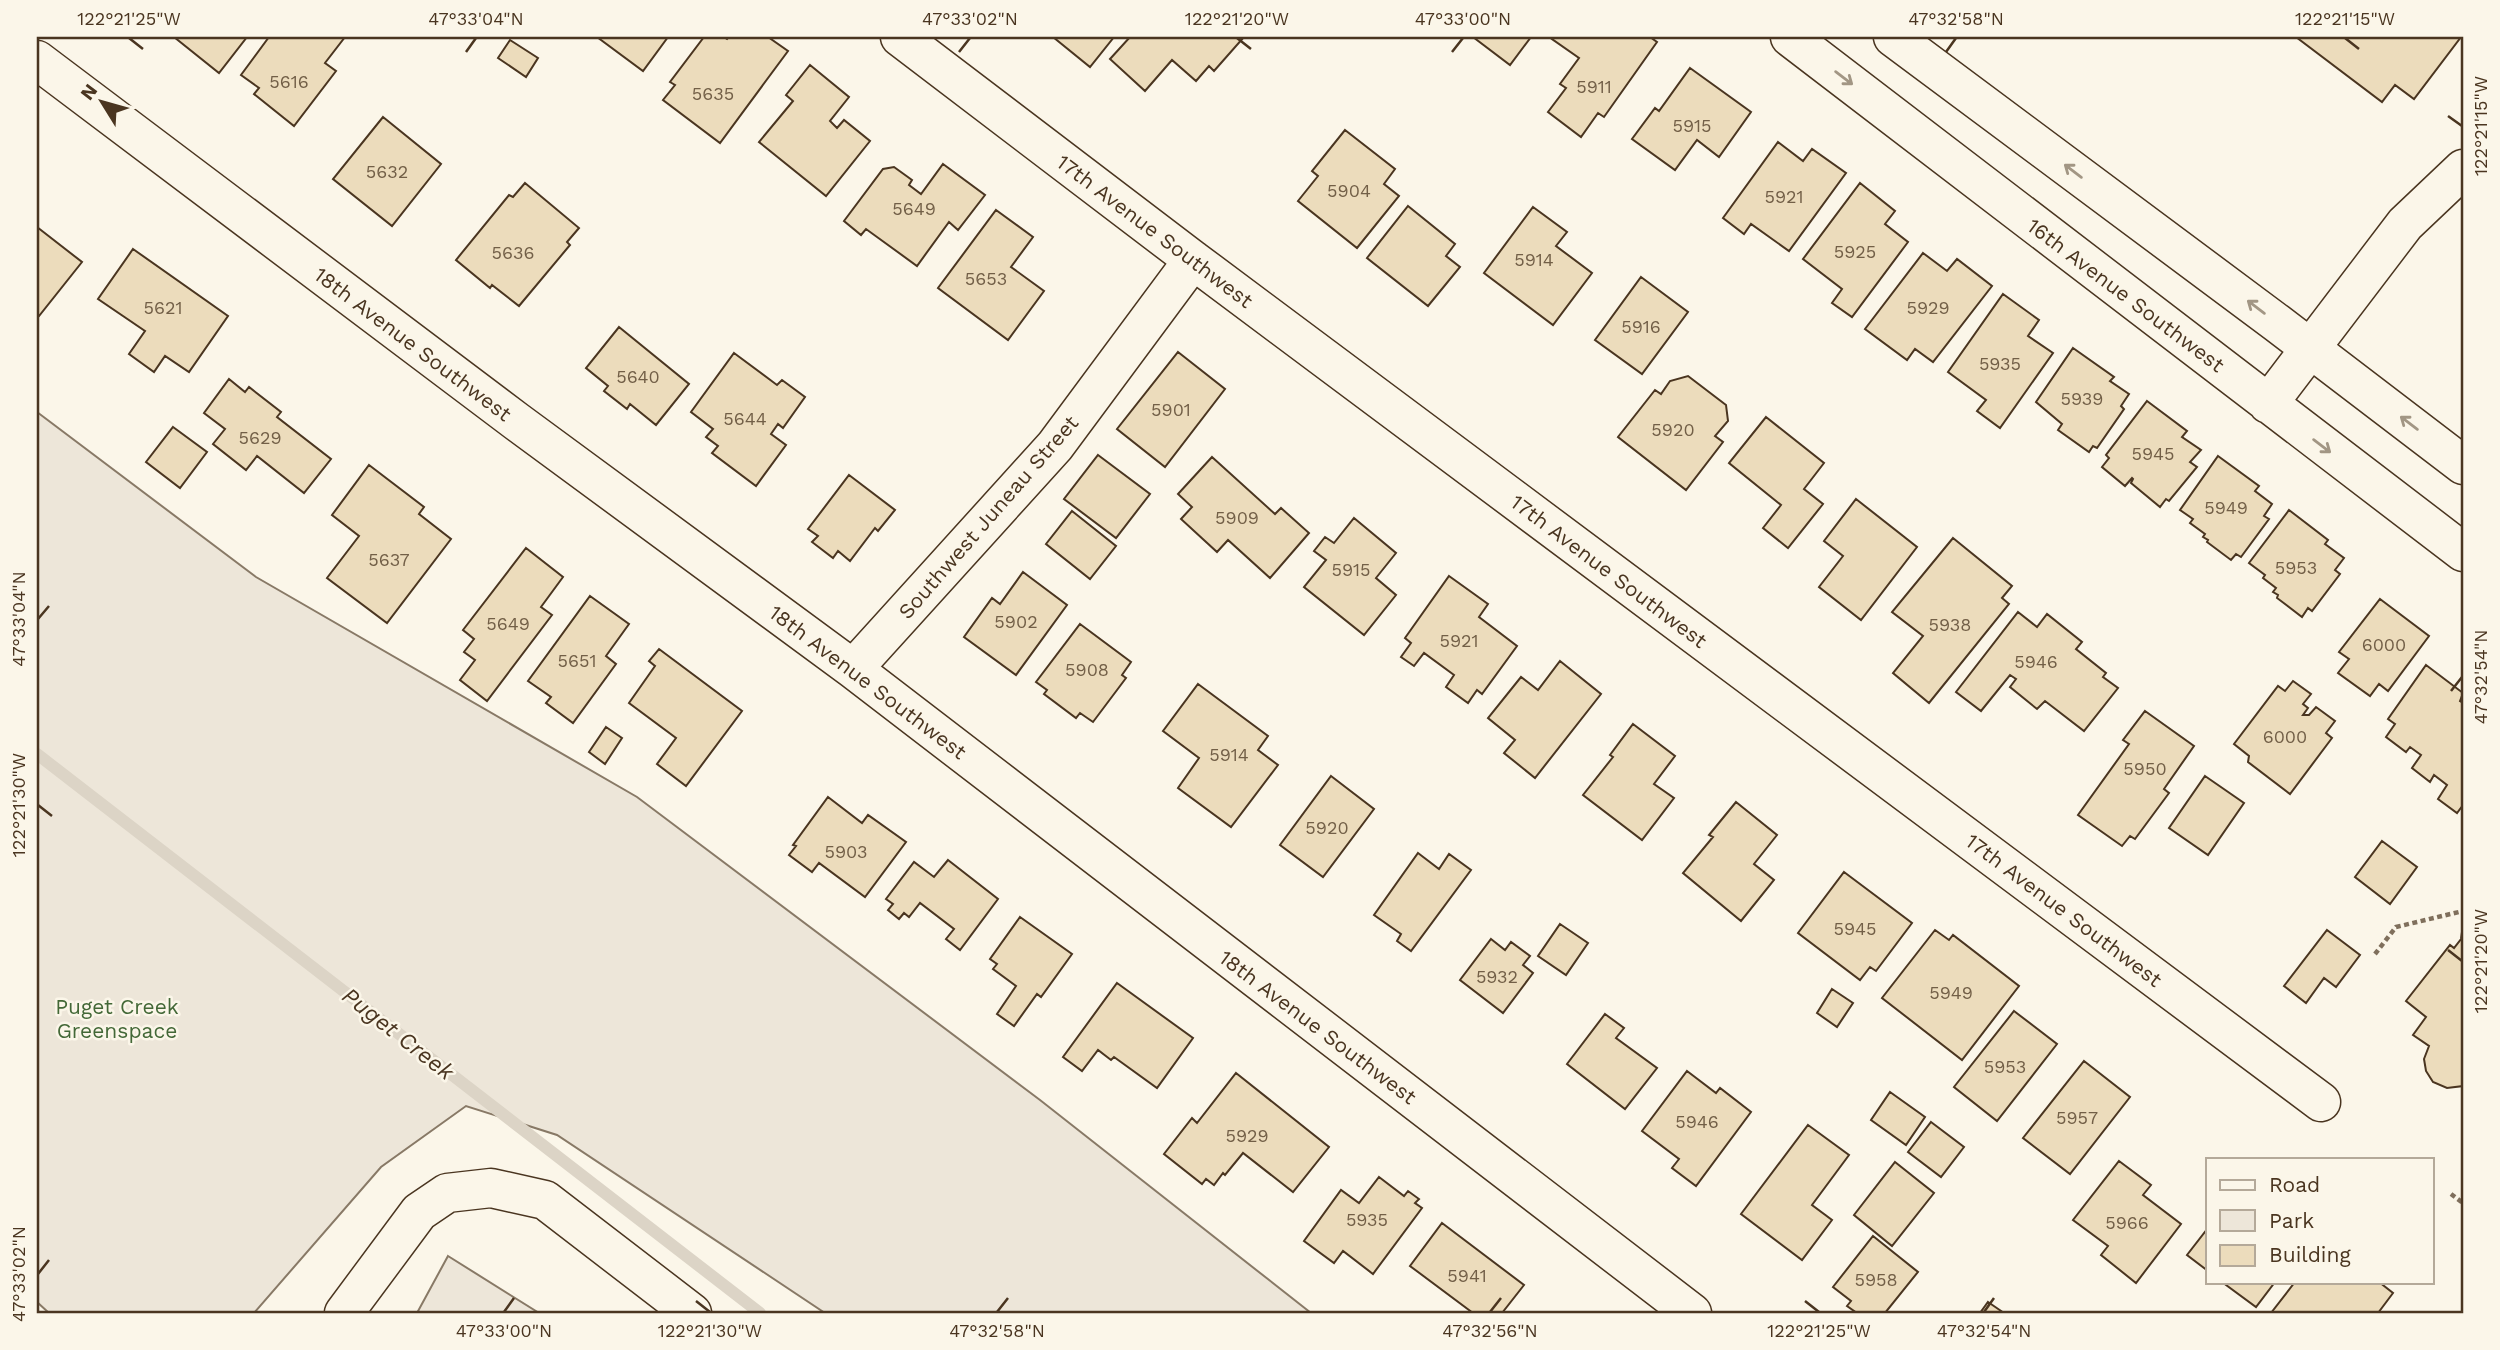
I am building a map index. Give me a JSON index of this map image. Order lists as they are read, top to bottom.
{
  "streets": {
    "street": [
      "17th Avenue Southwest",
      "16th Avenue Southwest",
      "18th Avenue Southwest",
      "Southwest Juneau Street"
    ]
  },
  "crossings": [
    ["17th Avenue Southwest", "Southwest Juneau Street"],
    ["18th Avenue Southwest", "Southwest Juneau Street"]
  ],
  "water": ["Puget Creek"],
  "parks": ["Puget Creek Greenspace"],
  "house_numbers": [
    "5616",
    "5911",
    "5635",
    "5915",
    "5632",
    "5904",
    "5921",
    "5649",
    "5925",
    "5636",
    "5914",
    "5653",
    "5621",
    "5929",
    "5916",
    "5935",
    "5640",
    "5939",
    "5901",
    "5644",
    "5920",
    "5629",
    "5945",
    "5949",
    "5909",
    "5637",
    "5953",
    "5915",
    "5902",
    "5649",
    "5938",
    "5921",
    "6000",
    "5651",
    "5946",
    "5908",
    "6000",
    "5914",
    "5950",
    "5920",
    "5903",
    "5945",
    "5932",
    "5949",
    "5953",
    "5957",
    "5946",
    "5929",
    "5935",
    "5966",
    "5941",
    "5958"
  ],
  "legend": ["Road", "Park", "Building"],
  "north": "top left",
  "coordinates": [
    "122°21'25\"W",
    "47°33'04\"N",
    "47°33'02\"N",
    "122°21'20\"W",
    "47°33'00\"N",
    "47°32'58\"N",
    "122°21'15\"W",
    "47°32'54\"N",
    "122°21'30\"W",
    "47°32'56\"N"
  ]
}
